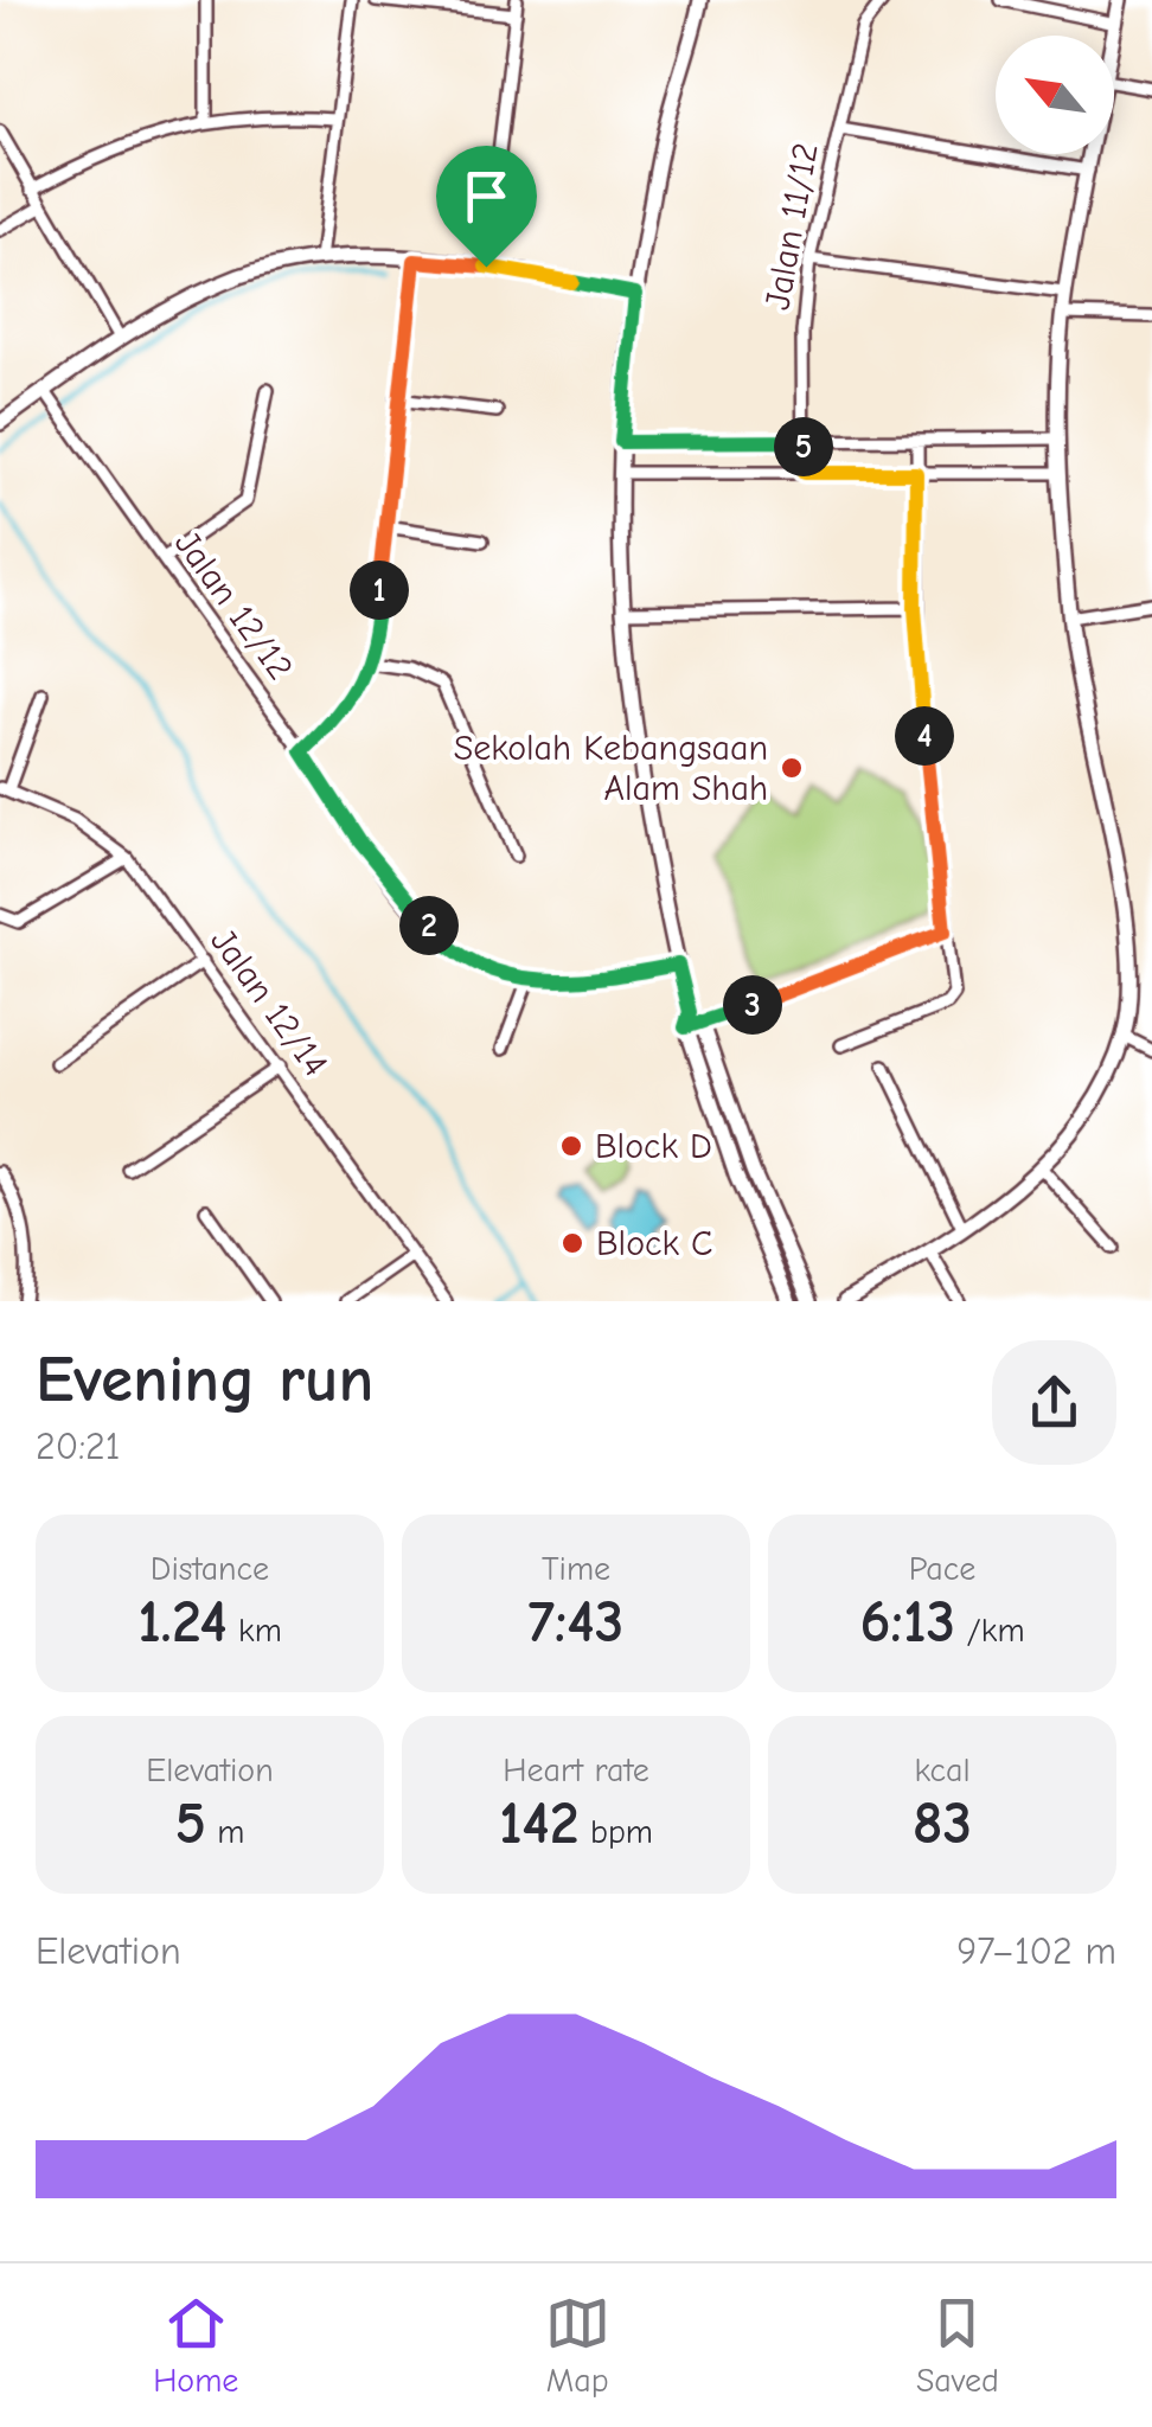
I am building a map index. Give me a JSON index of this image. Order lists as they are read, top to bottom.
{
  "streets": {
    "street": ["Jalan 11/12", "Jalan 12/12", "Jalan 12/14"]
  },
  "places": ["Sekolah Kebangsaan Alam Shah", "Block D", "Block C"],
  "north": "top left",
  "page": {
    "pins": [
      "5",
      "1",
      "4",
      "2",
      "3"
    ],
    "heading": ["Evening run", "20:21"],
    "stats": [
      ["Distance", "1.24 km"],
      ["Time", "7:43"],
      ["Pace", "6:13 /km"],
      ["Elevation", "5 m"],
      ["Heart rate", "142 bpm"],
      ["kcal", "83"]
    ],
    "chart": ["Elevation", "97–102 m"],
    "tabs": ["Home", "Map", "Saved"]
  }
}
